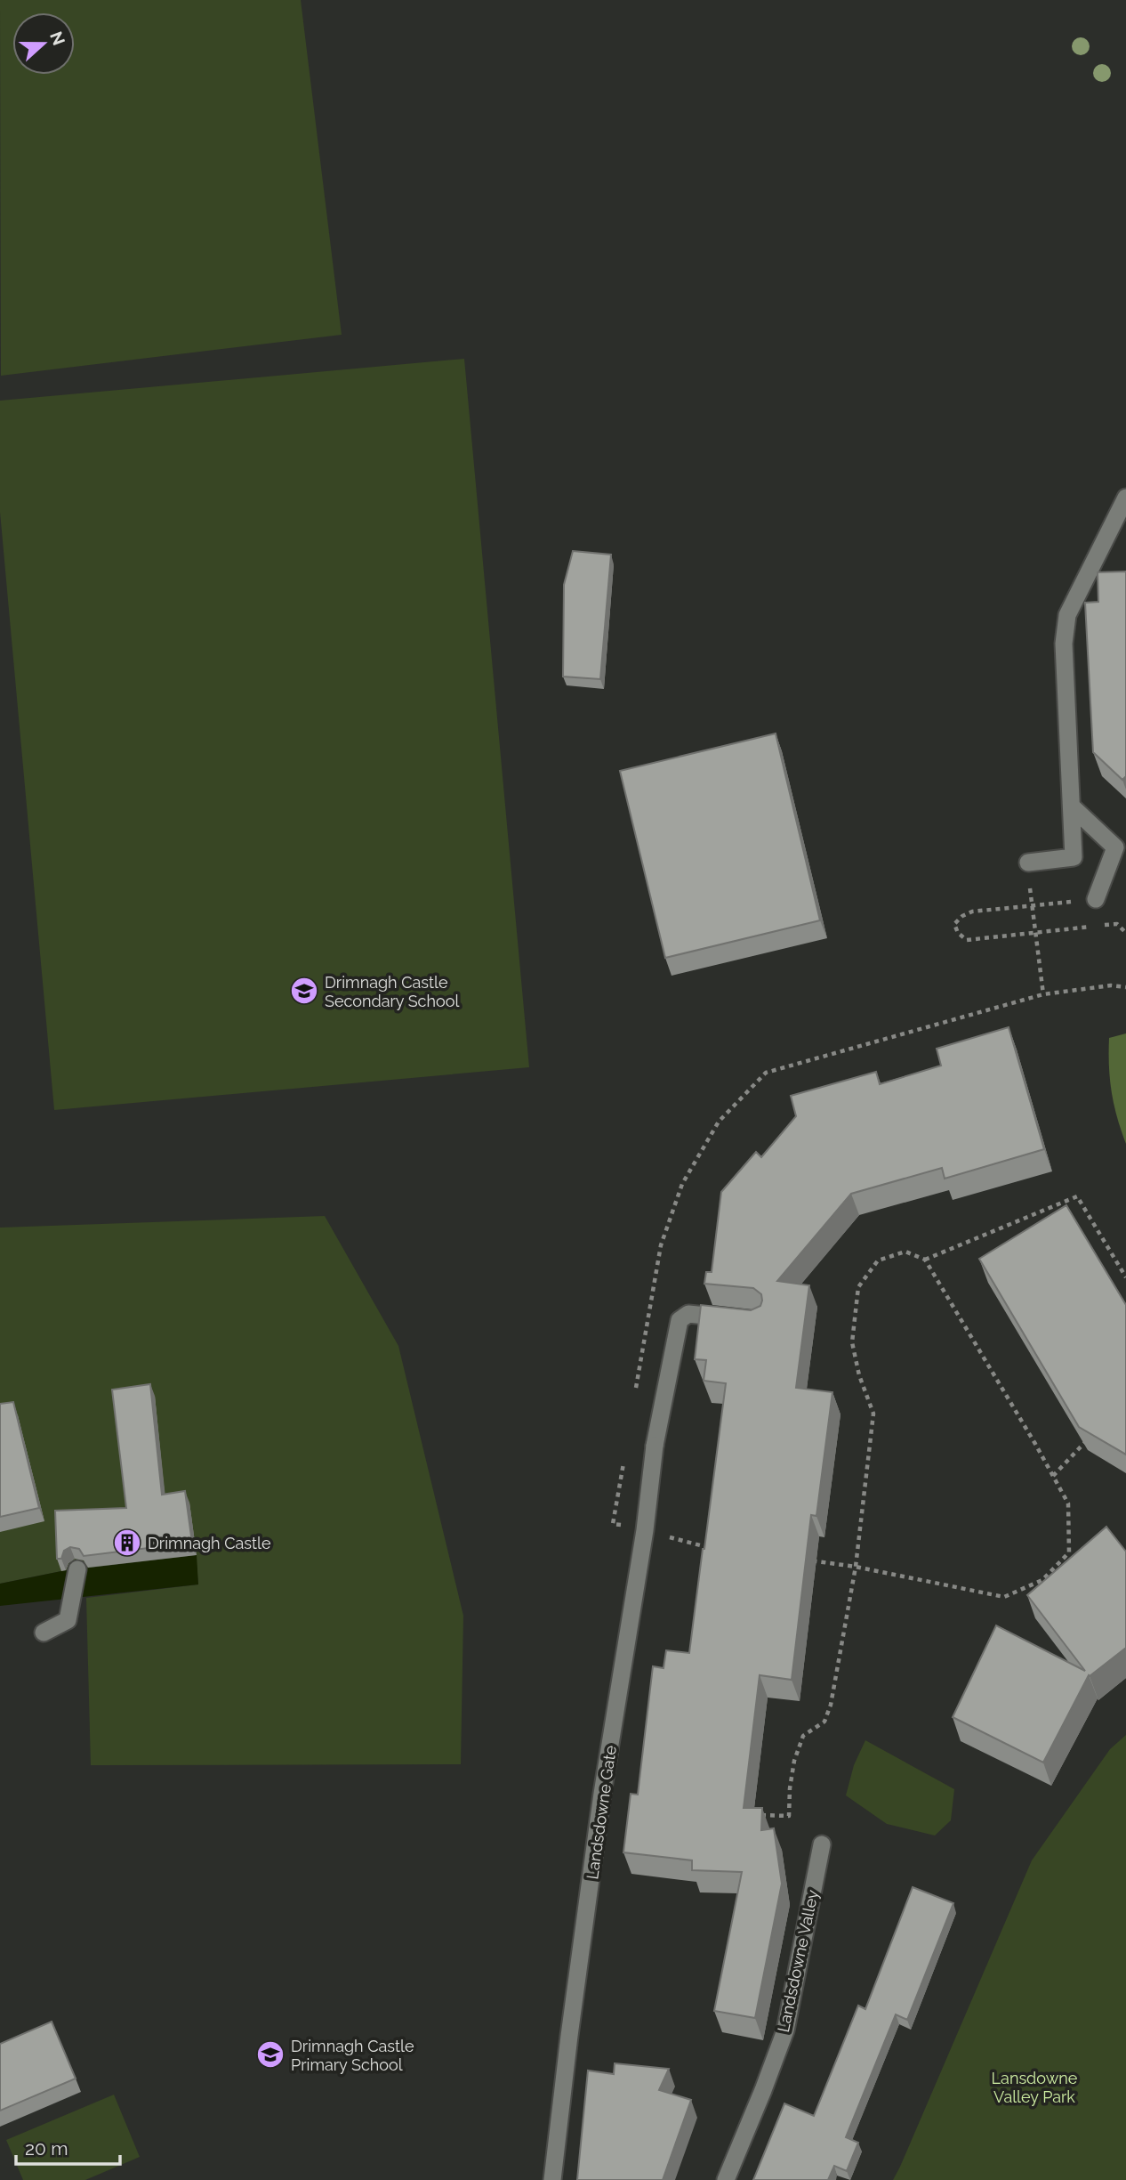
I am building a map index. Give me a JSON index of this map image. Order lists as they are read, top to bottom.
{
  "streets": {
    "street": ["Landsdowne Gate", "Landsdowne Valley"]
  },
  "parks": ["Lansdowne Valley Park"],
  "places": {
    "school or university": ["Drimnagh Castle Secondary School", "Drimnagh Castle Primary School"],
    "building": ["Drimnagh Castle"]
  },
  "scale_bar": "20 m",
  "north": "right"
}
